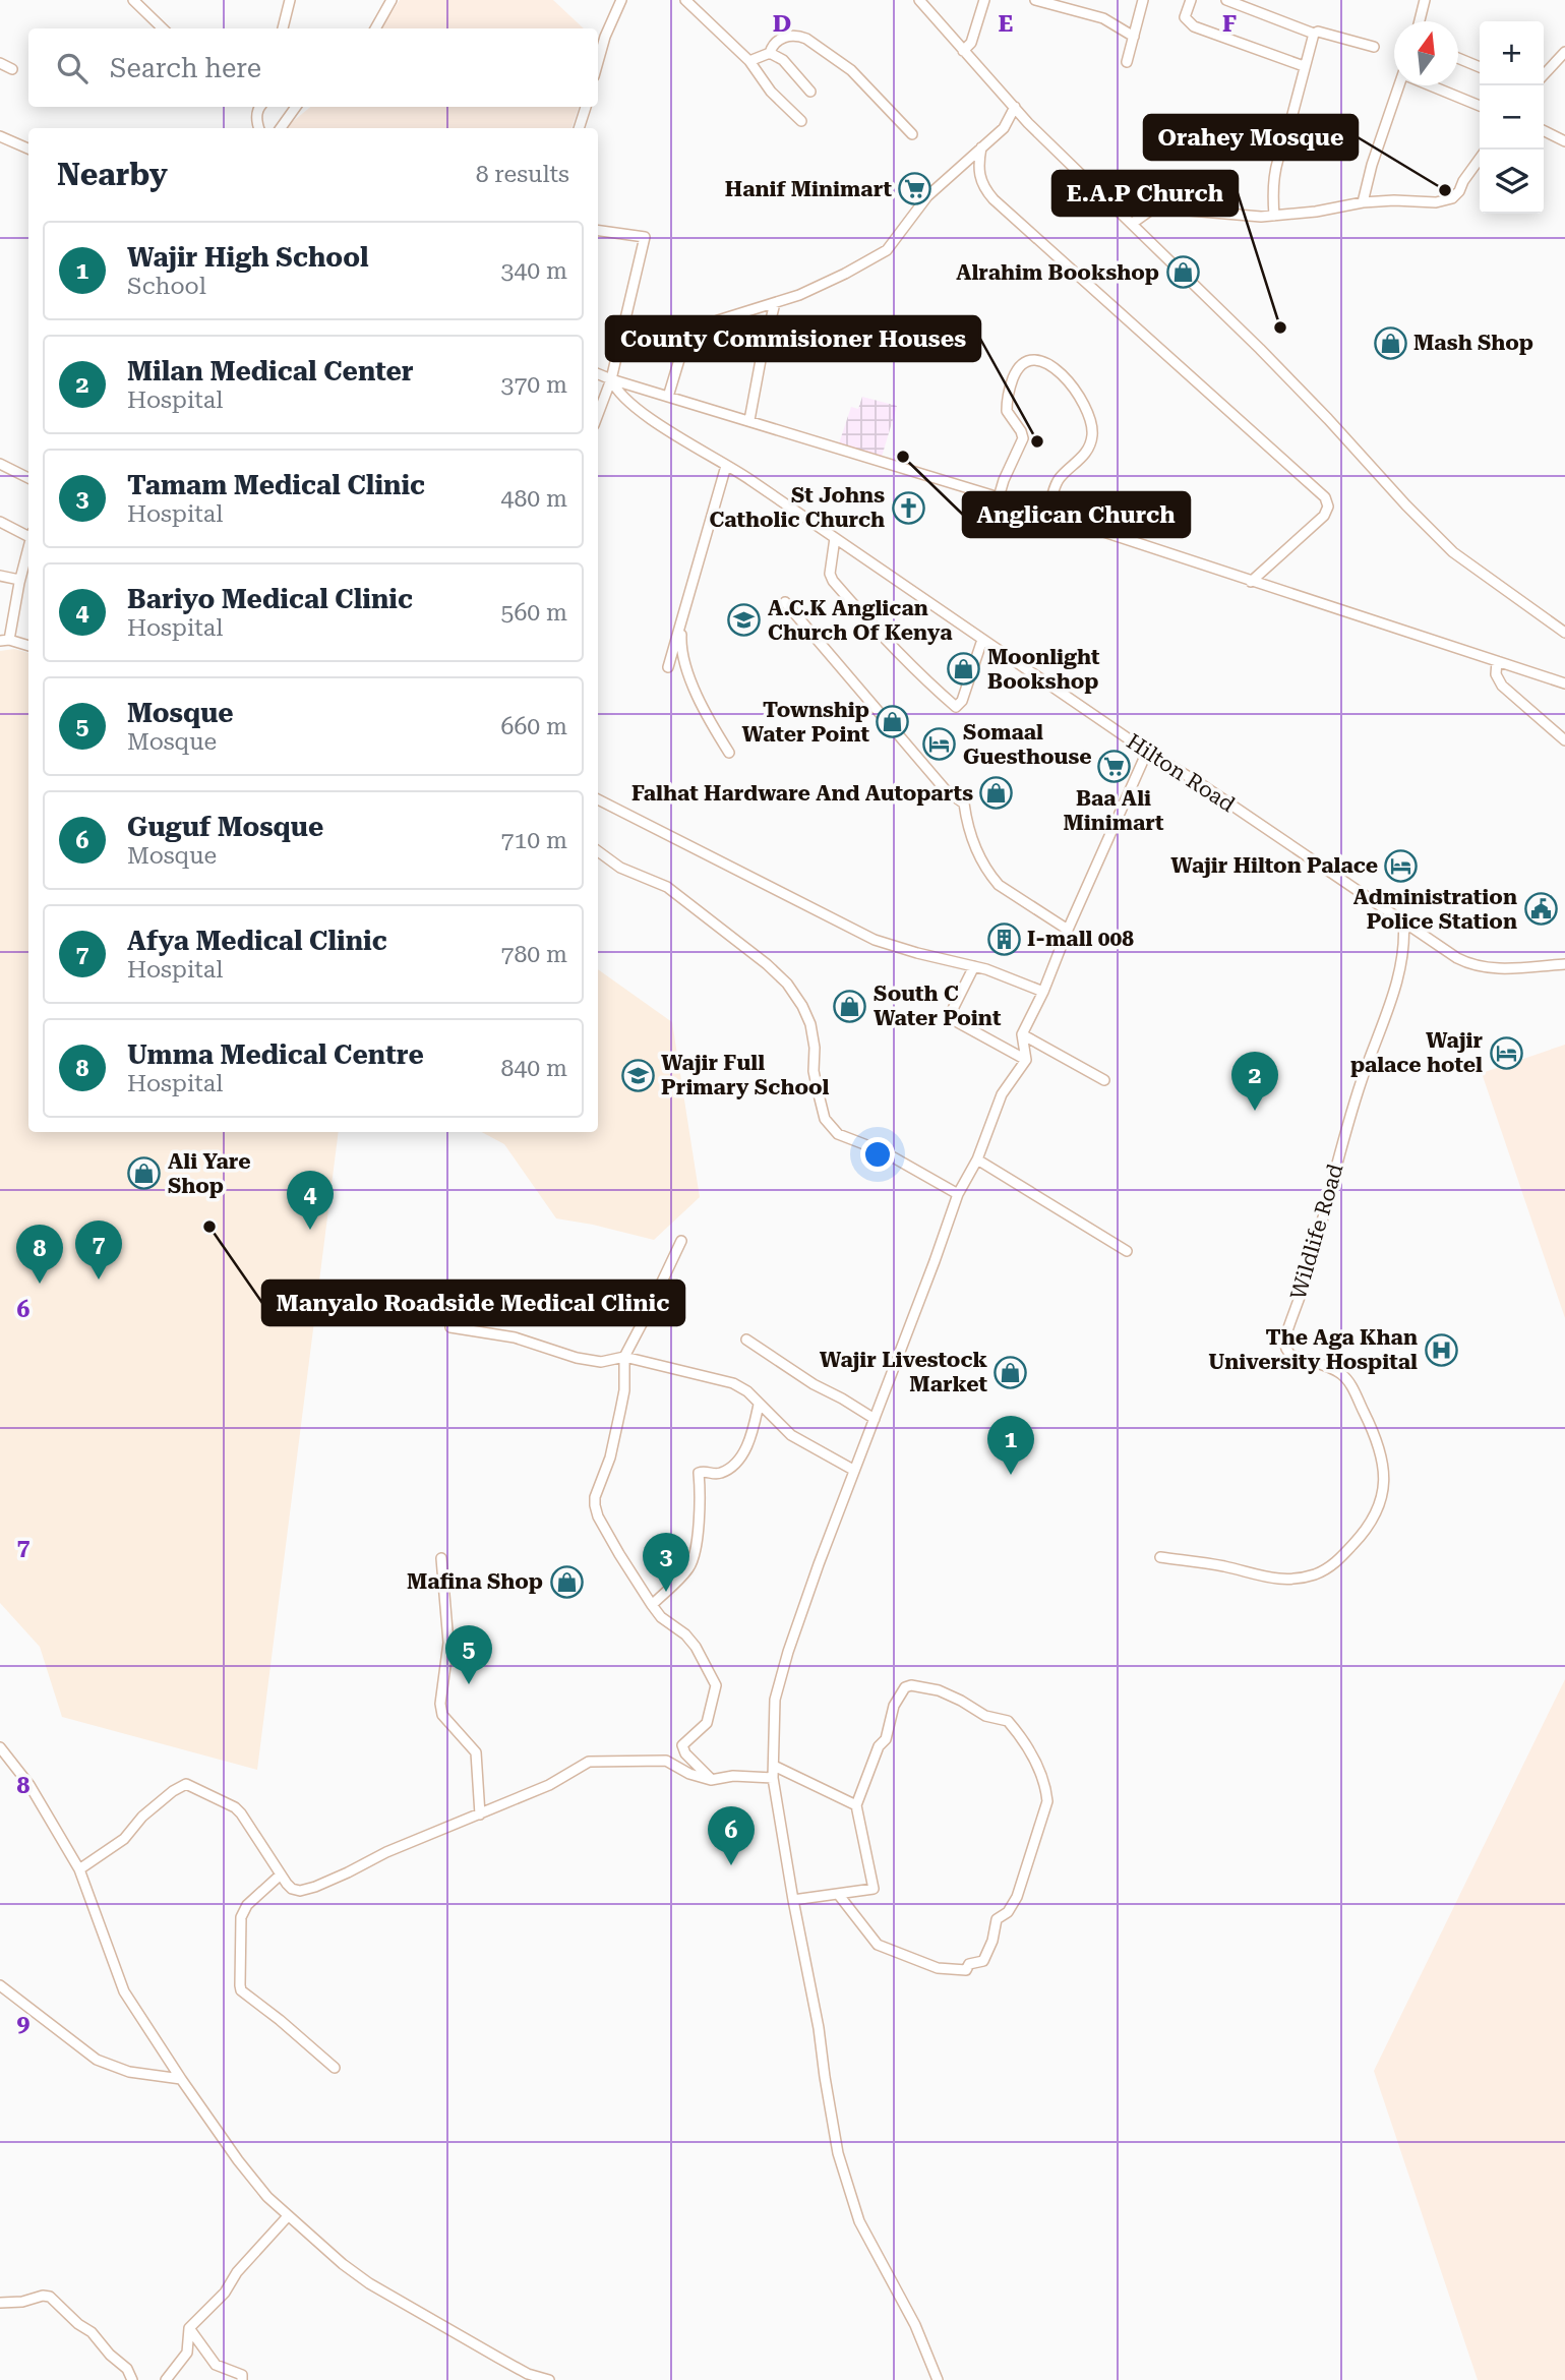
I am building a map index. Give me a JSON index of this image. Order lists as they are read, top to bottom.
{
  "streets": {
    "street": ["Hilton Road", "Wildlife Road"]
  },
  "crossings": [
    ["Hilton Road", "Wildlife Road"]
  ],
  "places": {
    "supermarket": ["Hanif Minimart", "Baa Ali Minimart"],
    "other": [
      "Orahey Mosque",
      "E.A.P Church",
      "County Commisioner Houses",
      "Anglican Church",
      "Manyalo Roadside Medical Clinic"
    ],
    "shop": [
      "Alrahim Bookshop",
      "Mash Shop",
      "Moonlight Bookshop",
      "Township Water Point",
      "Falhat Hardware And Autoparts",
      "South C Water Point",
      "Ali Yare Shop",
      "Wajir Livestock Market",
      "Mafina Shop"
    ],
    "church": ["St Johns Catholic Church"],
    "school or university": ["A.C.K Anglican Church Of Kenya", "Wajir Full Primary School"],
    "hotel": ["Somaal Guesthouse", "Wajir Hilton Palace", "Wajir palace hotel"],
    "public building": ["Administration Police Station"],
    "building": ["I-mall 008"],
    "hospital": ["The Aga Khan University Hospital"]
  },
  "north": "top",
  "page": {
    "map_buttons": ["+", "−"],
    "search": "Search here",
    "heading": ["Nearby", "8 results"],
    "list": [
      {
        "mark": "1",
        "name": "Wajir High School",
        "note": "School",
        "value": "340 m"
      },
      {
        "mark": "2",
        "name": "Milan Medical Center",
        "note": "Hospital",
        "value": "370 m"
      },
      {
        "mark": "3",
        "name": "Tamam Medical Clinic",
        "note": "Hospital",
        "value": "480 m"
      },
      {
        "mark": "4",
        "name": "Bariyo Medical Clinic",
        "note": "Hospital",
        "value": "560 m"
      },
      {
        "mark": "5",
        "name": "Mosque",
        "note": "Mosque",
        "value": "660 m"
      },
      {
        "mark": "6",
        "name": "Guguf Mosque",
        "note": "Mosque",
        "value": "710 m"
      },
      {
        "mark": "7",
        "name": "Afya Medical Clinic",
        "note": "Hospital",
        "value": "780 m"
      },
      {
        "mark": "8",
        "name": "Umma Medical Centre",
        "note": "Hospital",
        "value": "840 m"
      }
    ],
    "pins": [
      "2",
      "4",
      "7",
      "8",
      "1",
      "3",
      "5",
      "6"
    ]
  },
  "grid": {
    "columns": ["D", "E", "F"],
    "rows": [
      "6",
      "7",
      "8",
      "9"
    ]
  }
}
